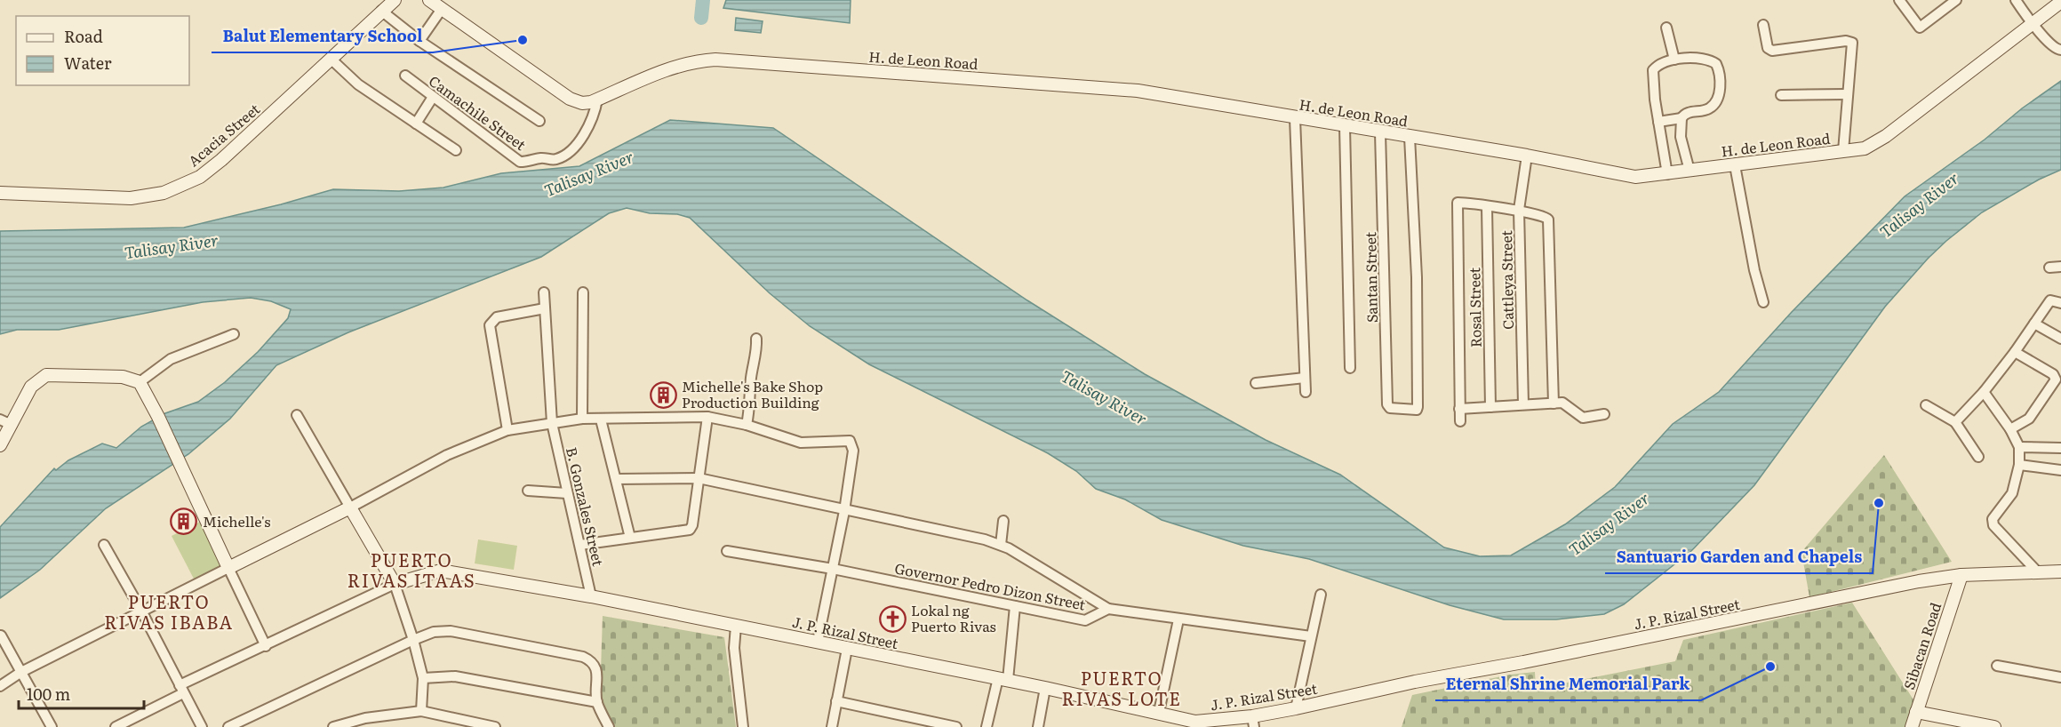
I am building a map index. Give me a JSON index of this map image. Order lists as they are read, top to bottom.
{
  "streets": {
    "street": [
      "H. de Leon Road",
      "Camachile Street",
      "Acacia Street",
      "Santan Street",
      "Cattleya Street",
      "Rosal Street",
      "B. Gonzales Street",
      "Governor Pedro Dizon Street",
      "J. P. Rizal Street",
      "Sibacan Road"
    ]
  },
  "crossings": [
    ["H. de Leon Road", "Camachile Street"],
    ["H. de Leon Road", "Santan Street"],
    ["H. de Leon Road", "Cattleya Street"],
    ["B. Gonzales Street", "J. P. Rizal Street"],
    ["J. P. Rizal Street", "Sibacan Road"]
  ],
  "districts": ["PUERTO RIVAS ITAAS", "PUERTO RIVAS IBABA", "PUERTO RIVAS LOTE"],
  "water": ["Talisay River"],
  "places": {
    "other": ["Balut Elementary School", "Santuario Garden and Chapels", "Eternal Shrine Memorial Park"],
    "building": ["Michelle's Bake Shop Production Building", "Michelle's"],
    "church": ["Lokal ng Puerto Rivas"]
  },
  "legend": ["Road", "Water"],
  "scale_bar": "100 m"
}
